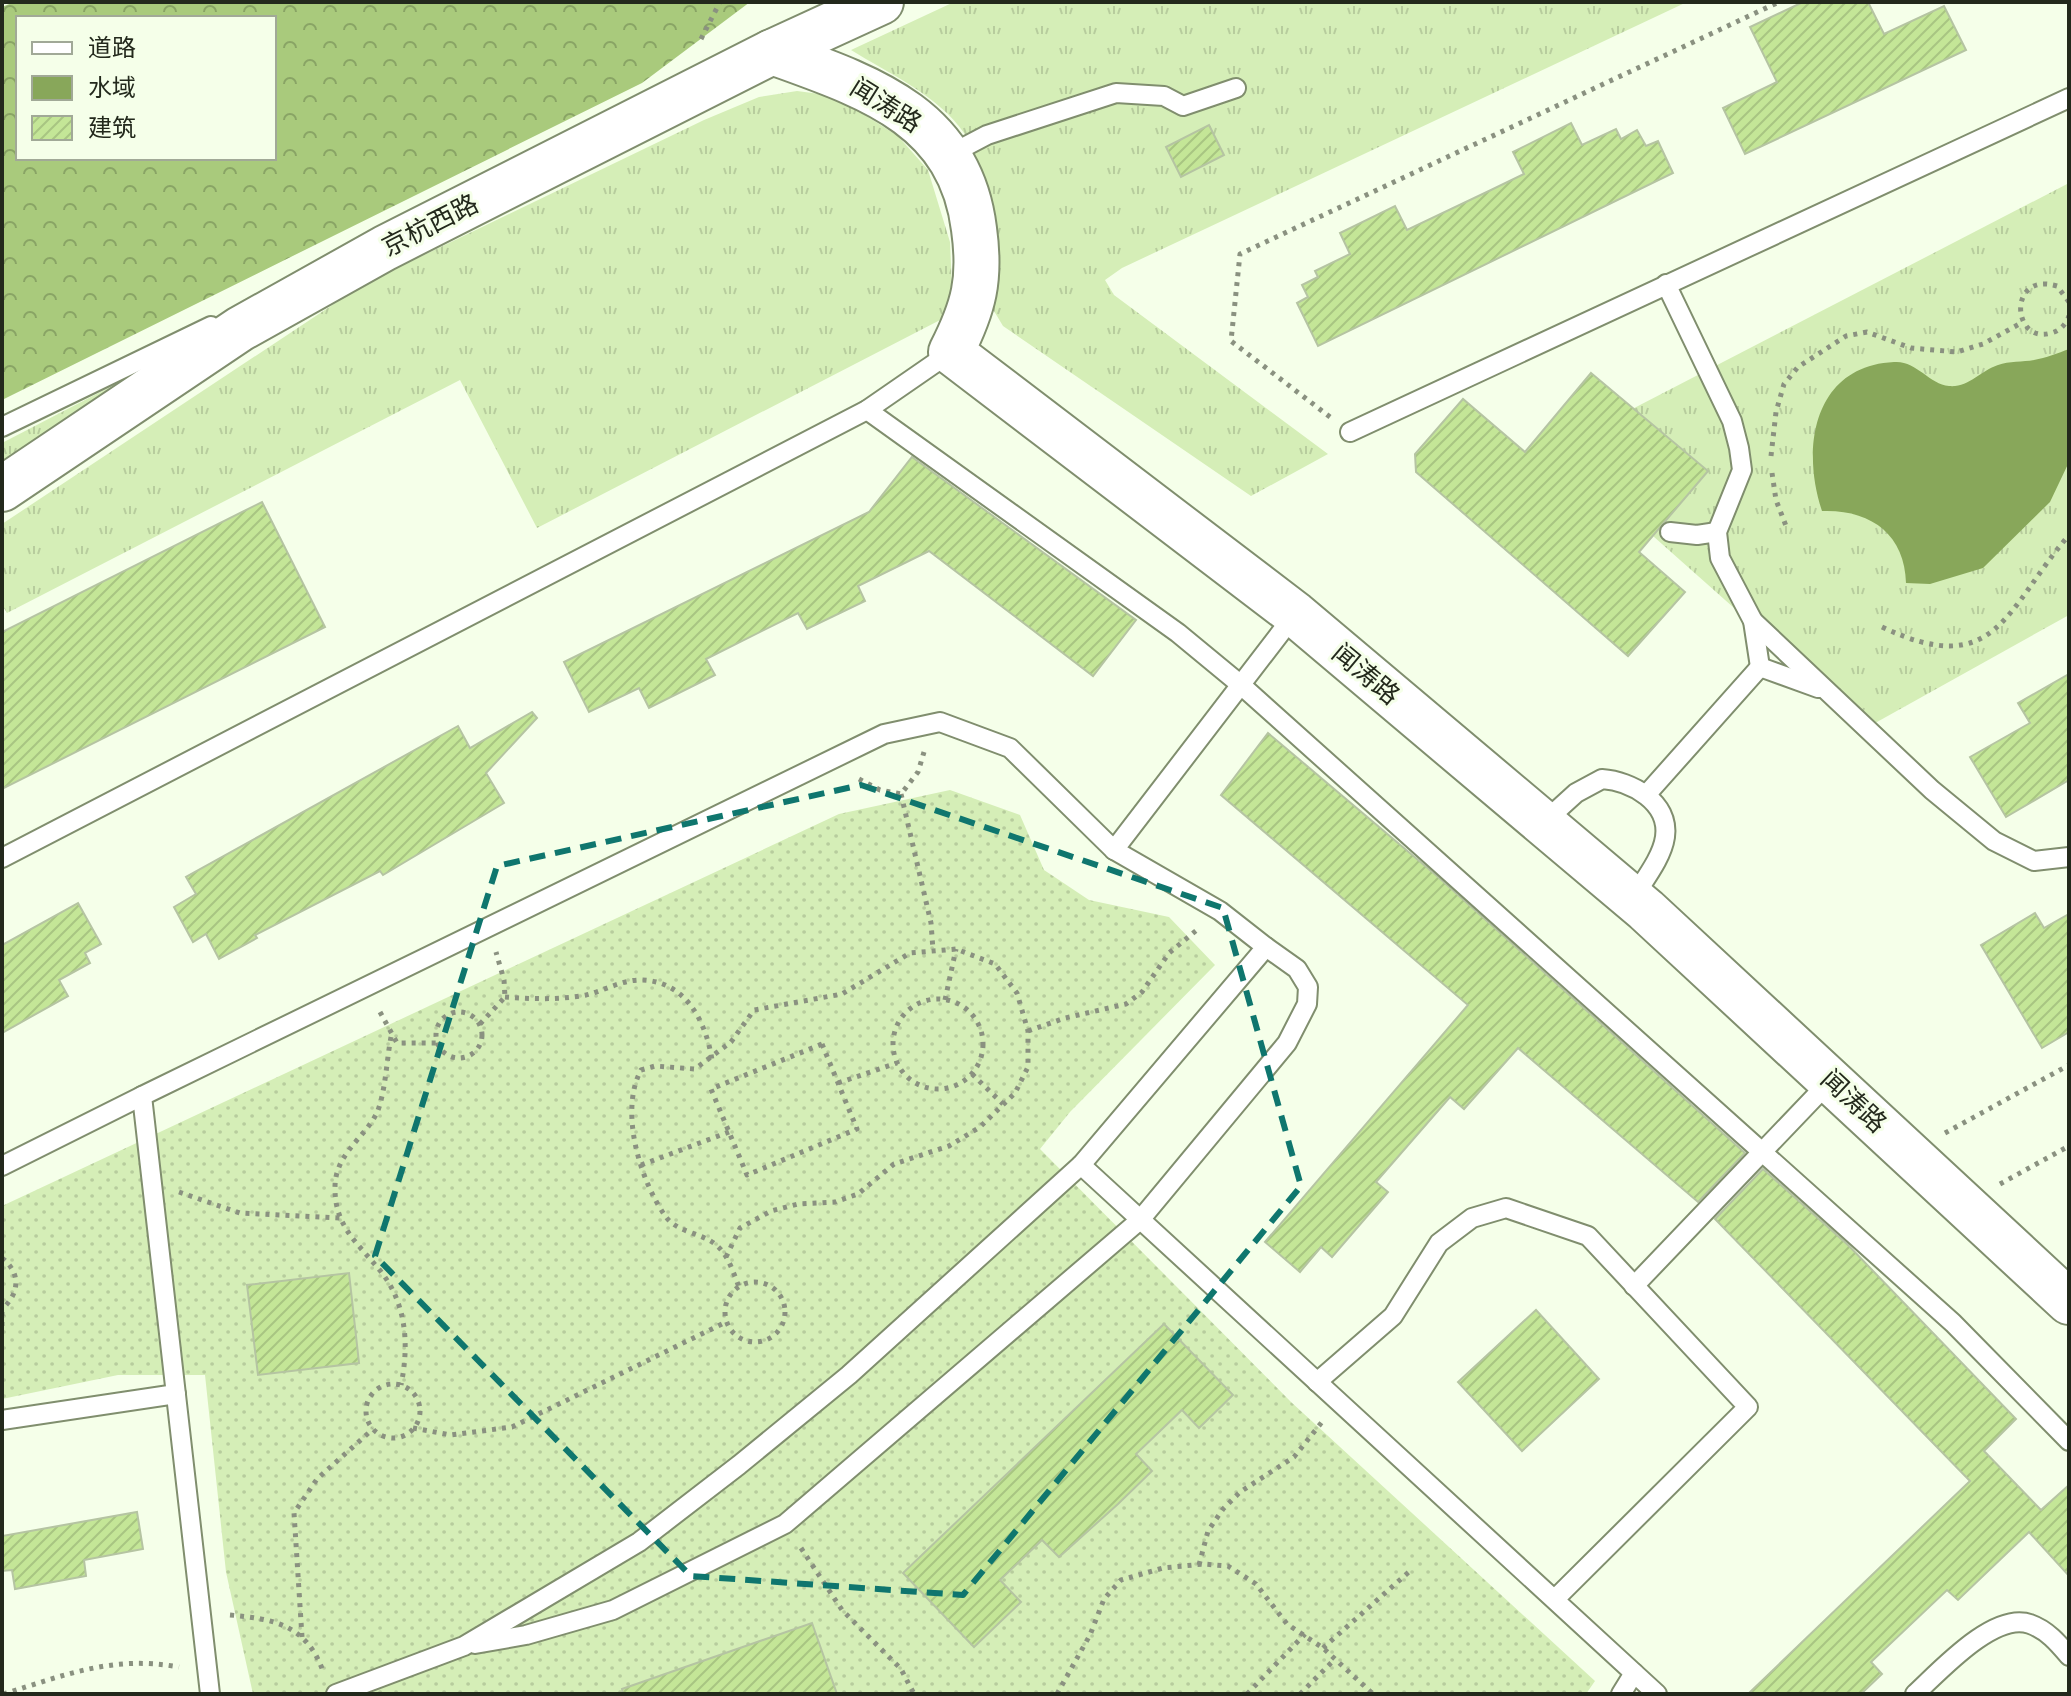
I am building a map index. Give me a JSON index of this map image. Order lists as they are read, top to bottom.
{
  "streets": {
    "street": ["闻涛路", "京杭西路"]
  },
  "crossings": [
    ["闻涛路", "京杭西路"]
  ],
  "legend": ["道路", "水域", "建筑"]
}
